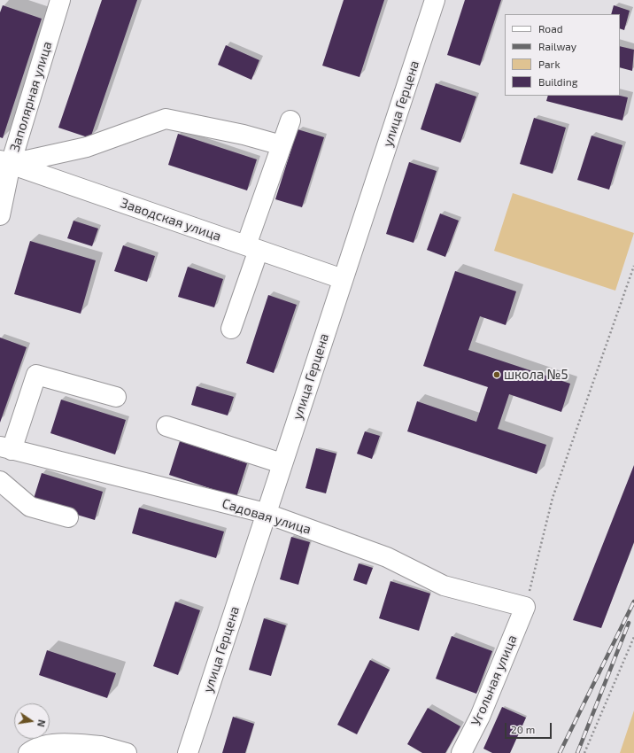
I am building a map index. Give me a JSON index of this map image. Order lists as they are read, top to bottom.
{
  "streets": {
    "street": [
      "Заполярная улица",
      "улица Герцена",
      "Заводская улица",
      "Садовая улица",
      "Угольная улица"
    ]
  },
  "crossings": [
    ["Заполярная улица", "Заводская улица"],
    ["улица Герцена", "Заводская улица"],
    ["улица Герцена", "Садовая улица"],
    ["Садовая улица", "Угольная улица"]
  ],
  "places": ["школа №5"],
  "legend": [
    "Road",
    "Railway",
    "Park",
    "Building"
  ],
  "scale_bar": "20 m",
  "north": "right"
}
